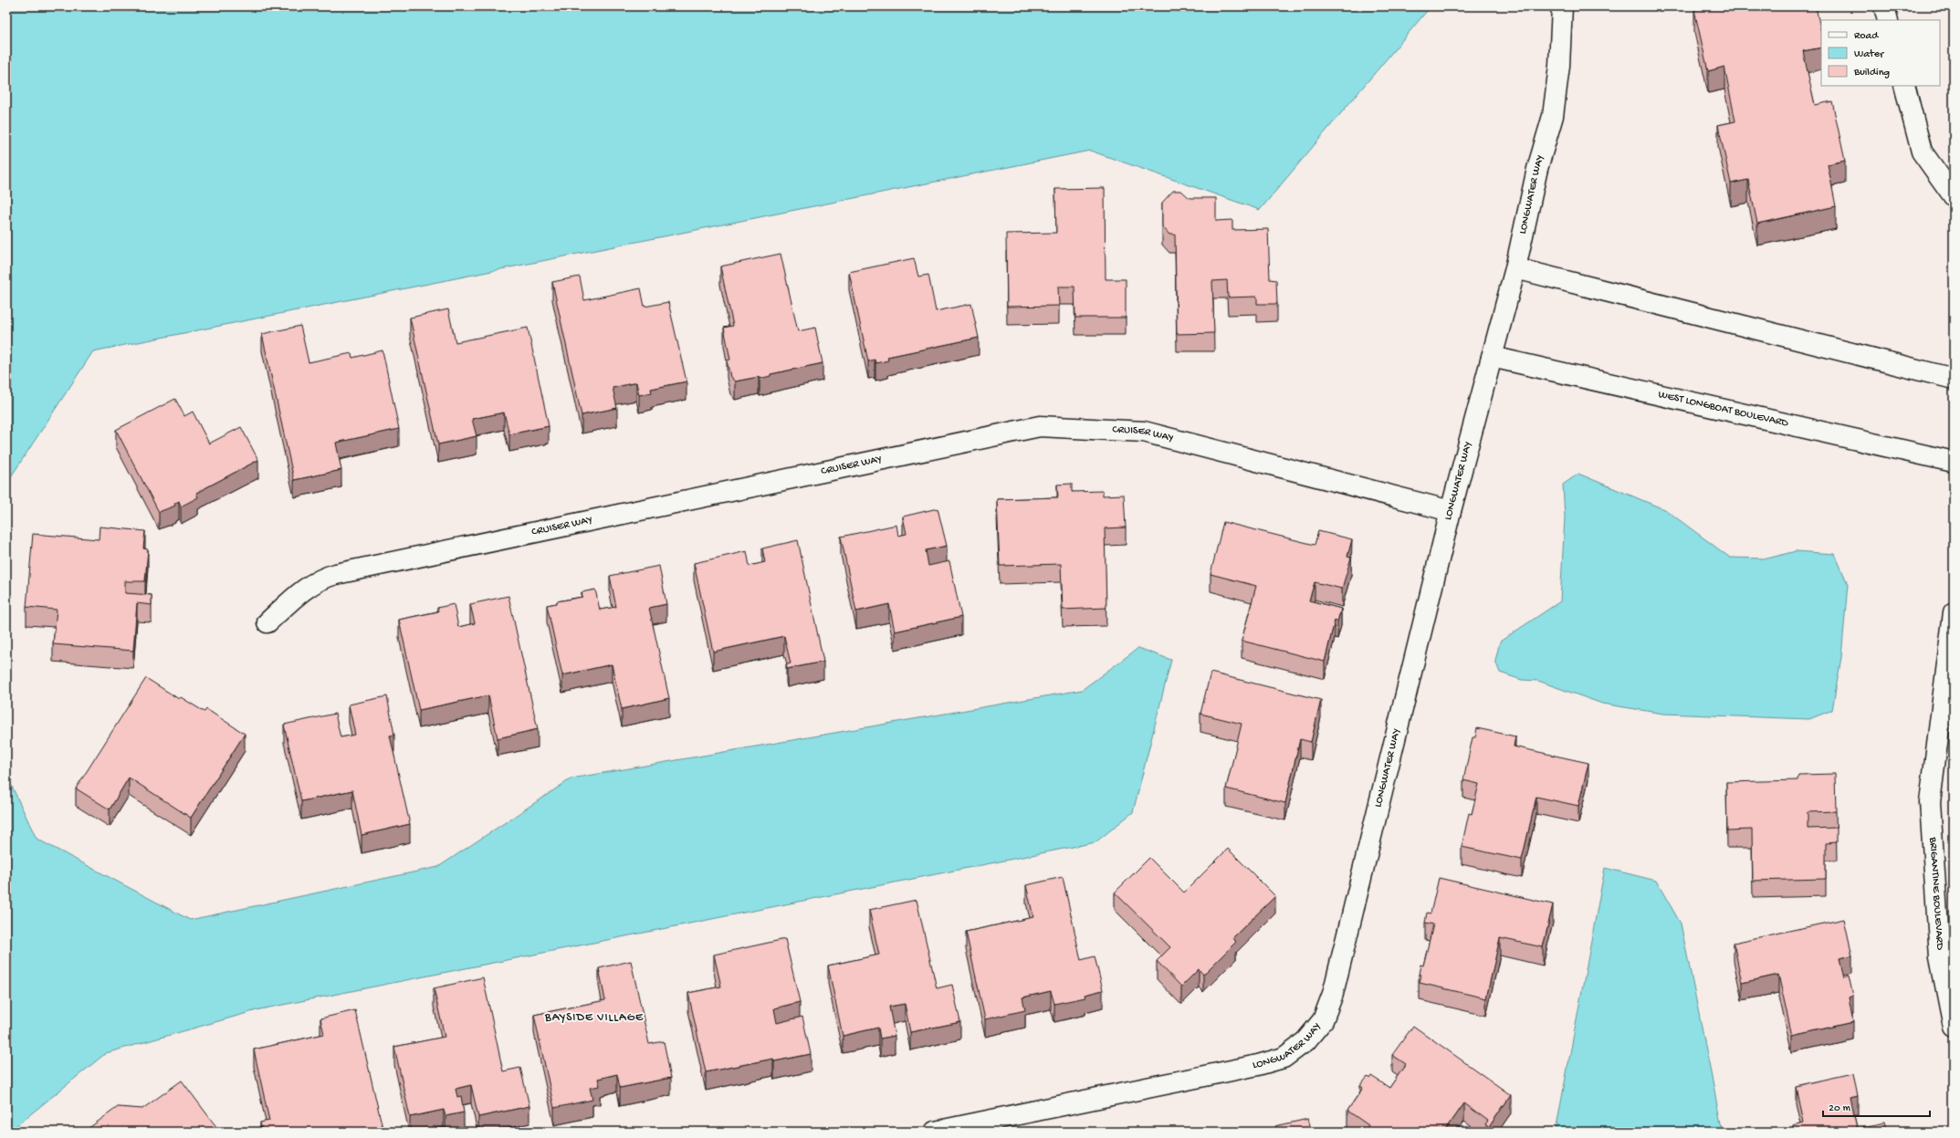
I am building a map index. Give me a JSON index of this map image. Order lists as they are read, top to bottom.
{
  "streets": {
    "street": [
      "LONGWATER WAY",
      "WEST LONGBOAT BOULEVARD",
      "CRUISER WAY",
      "BRIGANTINE BOULEVARD"
    ]
  },
  "crossings": [
    ["LONGWATER WAY", "WEST LONGBOAT BOULEVARD"],
    ["LONGWATER WAY", "CRUISER WAY"]
  ],
  "districts": ["BAYSIDE VILLAGE"],
  "legend": ["Road", "Water", "Building"],
  "scale_bar": "20 m"
}
